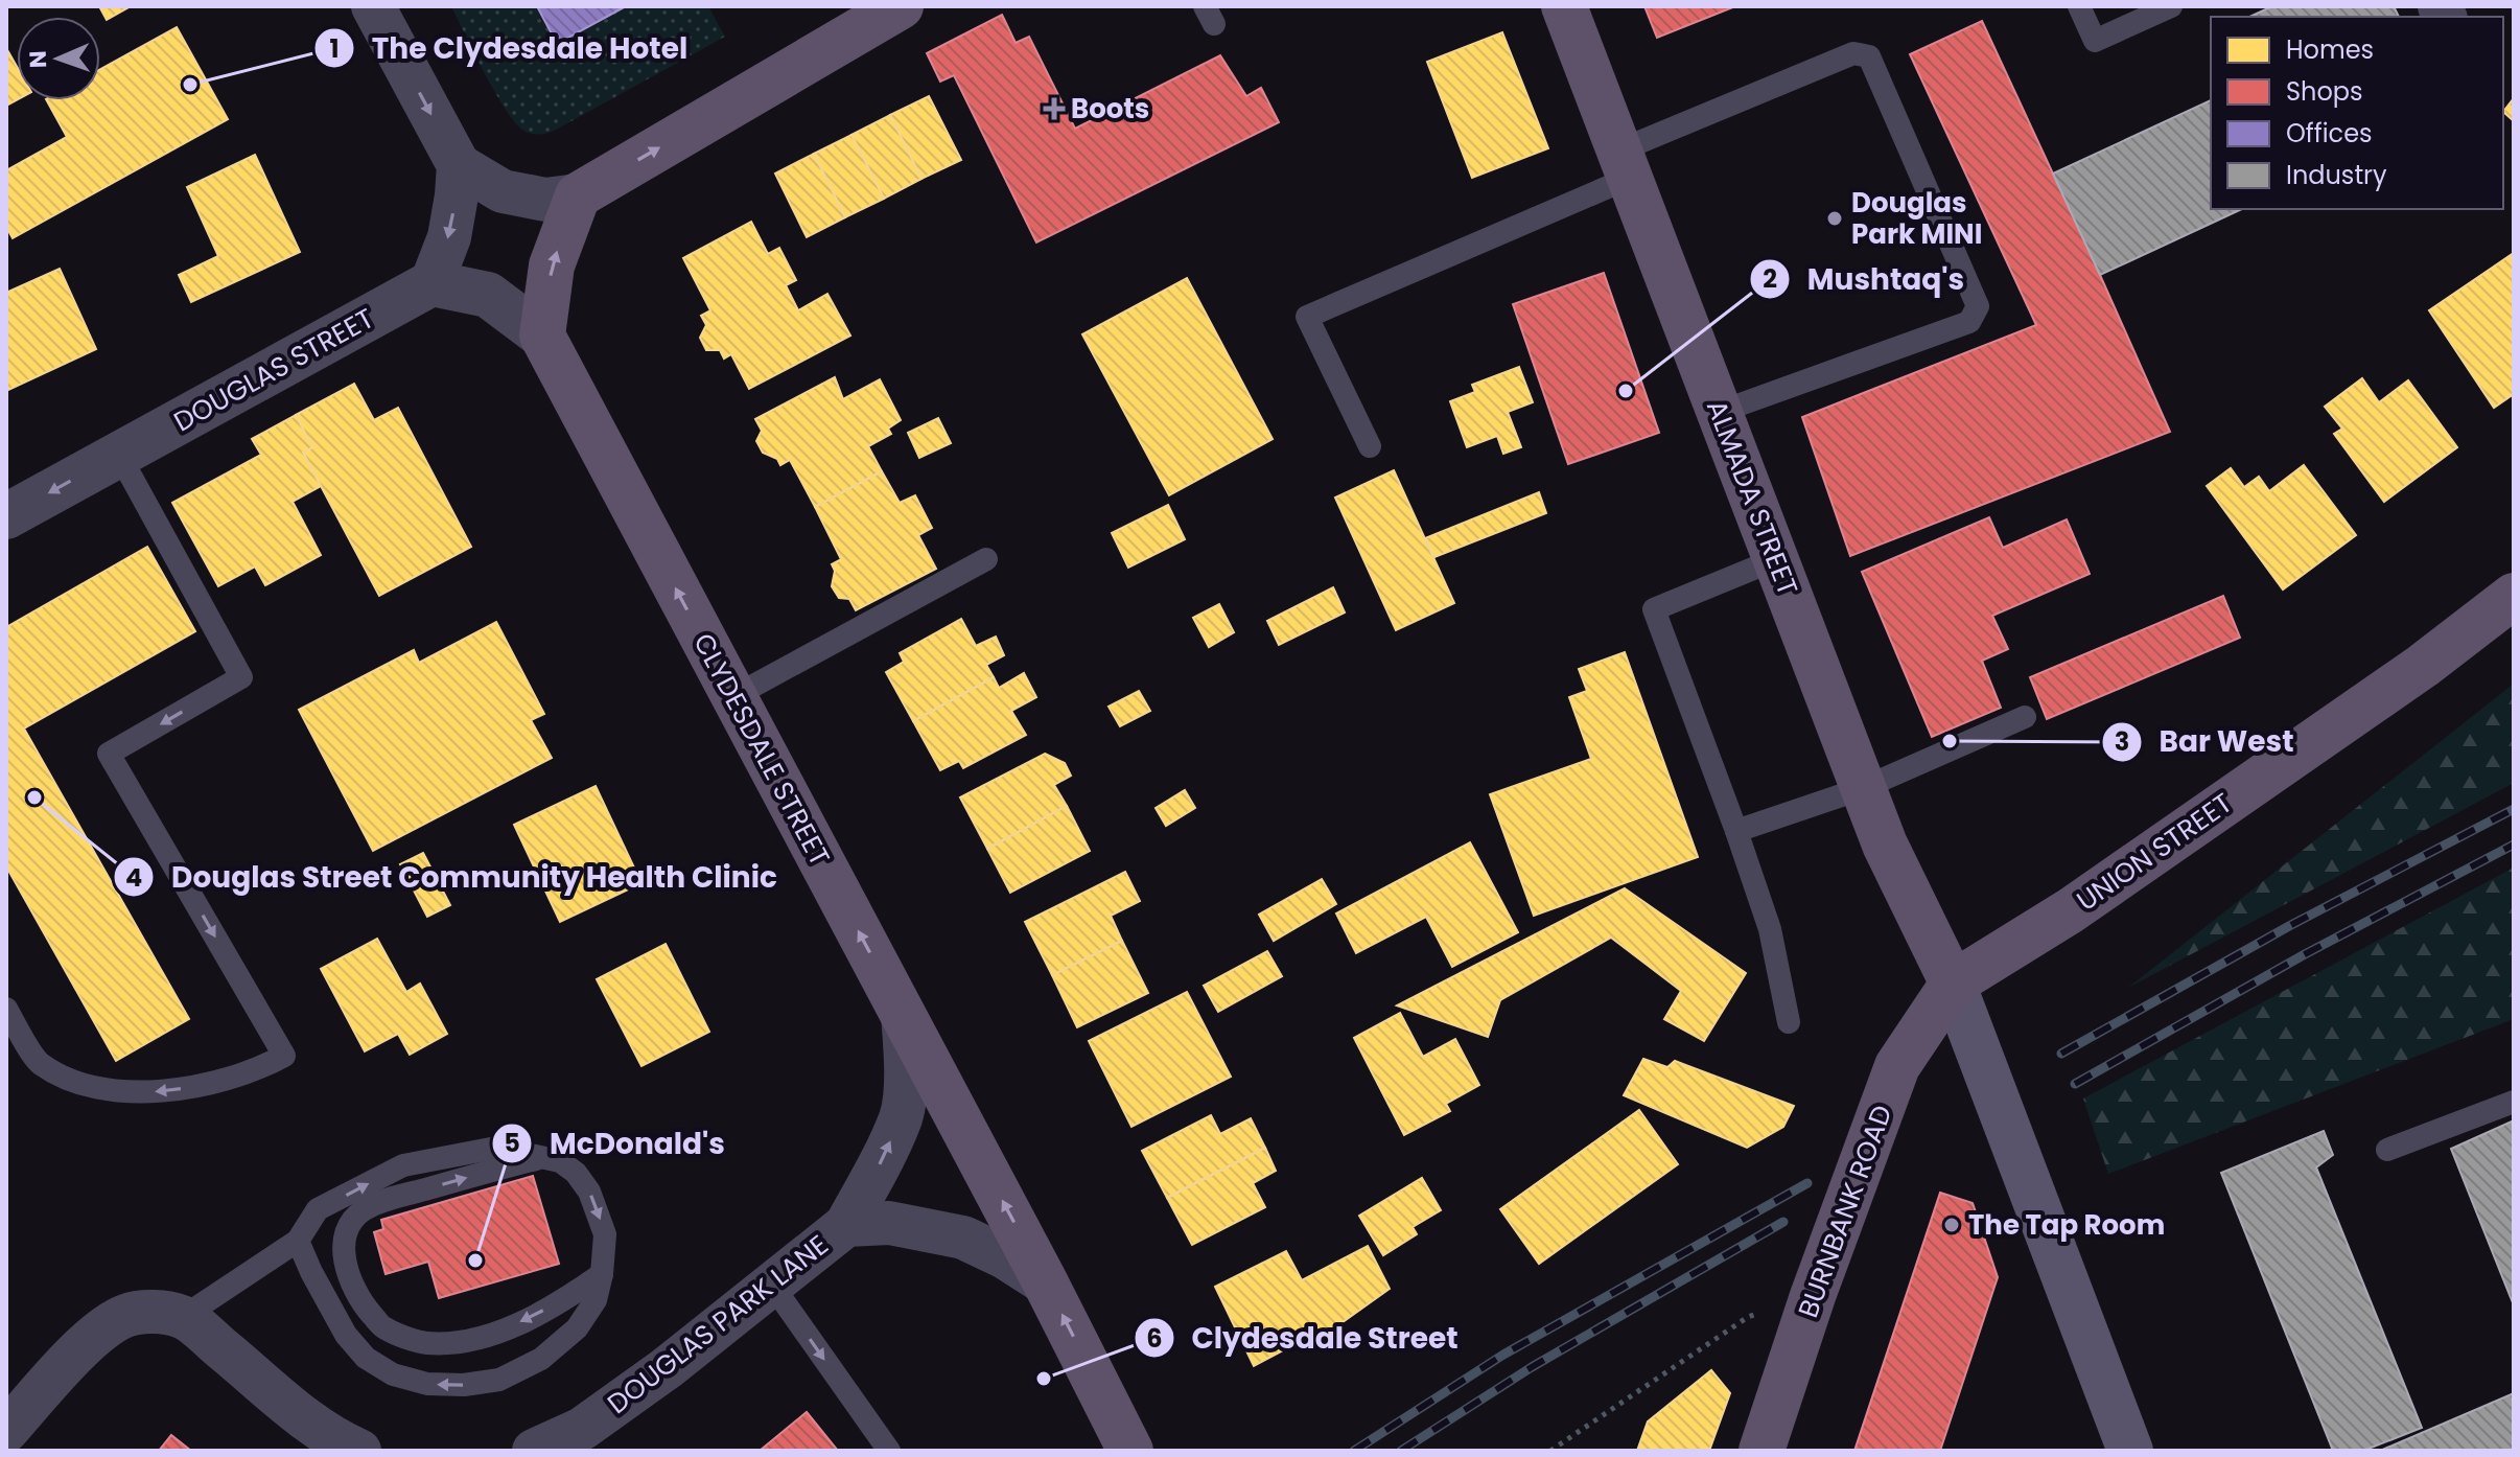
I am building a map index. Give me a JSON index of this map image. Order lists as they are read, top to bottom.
{
  "streets": {
    "main road": [
      "ALMADA STREET",
      "CLYDESDALE STREET",
      "UNION STREET",
      "BURNBANK ROAD"
    ],
    "street": ["DOUGLAS STREET", "DOUGLAS PARK LANE"]
  },
  "crossings": [
    ["ALMADA STREET", "UNION STREET"],
    ["ALMADA STREET", "BURNBANK ROAD"],
    ["CLYDESDALE STREET", "DOUGLAS PARK LANE"],
    ["UNION STREET", "BURNBANK ROAD"]
  ],
  "one_way": ["CLYDESDALE STREET"],
  "places": {
    "other": [
      "The Clydesdale Hotel",
      "Douglas Park MINI",
      "Mushtaq's",
      "Bar West",
      "Douglas Street Community Health Clinic",
      "The Tap Room",
      "McDonald's",
      "Clydesdale Street"
    ],
    "health": ["Boots"]
  },
  "legend": [
    "Homes",
    "Shops",
    "Offices",
    "Industry"
  ],
  "north": "left"
}
